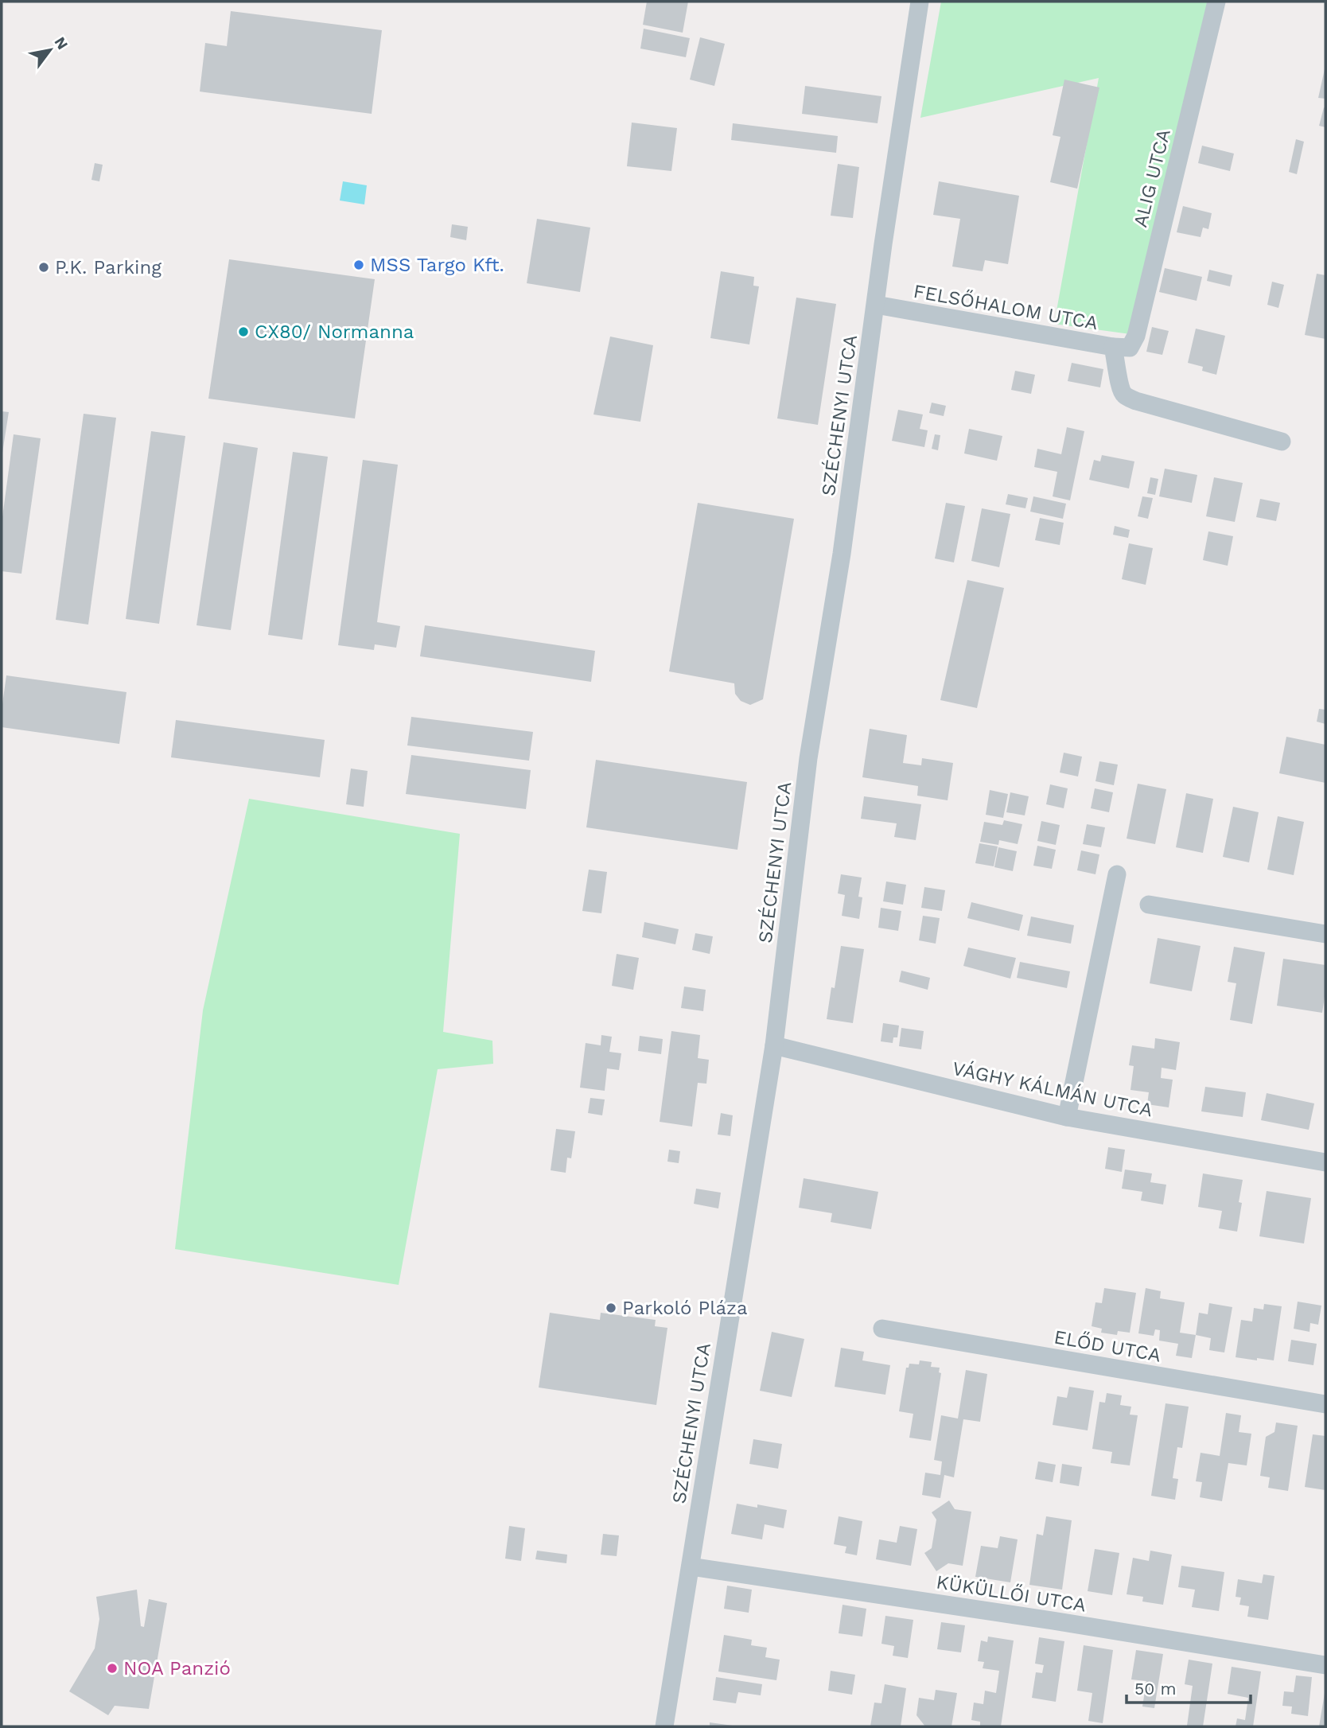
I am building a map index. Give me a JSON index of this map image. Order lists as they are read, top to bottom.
{
  "streets": {
    "street": [
      "ALIG UTCA",
      "FELSŐHALOM UTCA",
      "SZÉCHENYI UTCA",
      "VÁGHY KÁLMÁN UTCA",
      "ELŐD UTCA",
      "KÜKÜLLŐI UTCA"
    ]
  },
  "crossings": [
    ["ALIG UTCA", "FELSŐHALOM UTCA"],
    ["FELSŐHALOM UTCA", "SZÉCHENYI UTCA"],
    ["SZÉCHENYI UTCA", "VÁGHY KÁLMÁN UTCA"],
    ["SZÉCHENYI UTCA", "KÜKÜLLŐI UTCA"]
  ],
  "places": [
    "MSS Targo Kft.",
    "P.K. Parking",
    "CX80/ Normanna",
    "Parkoló Pláza",
    "NOA Panzió"
  ],
  "scale_bar": "50 m",
  "north": "top right"
}
